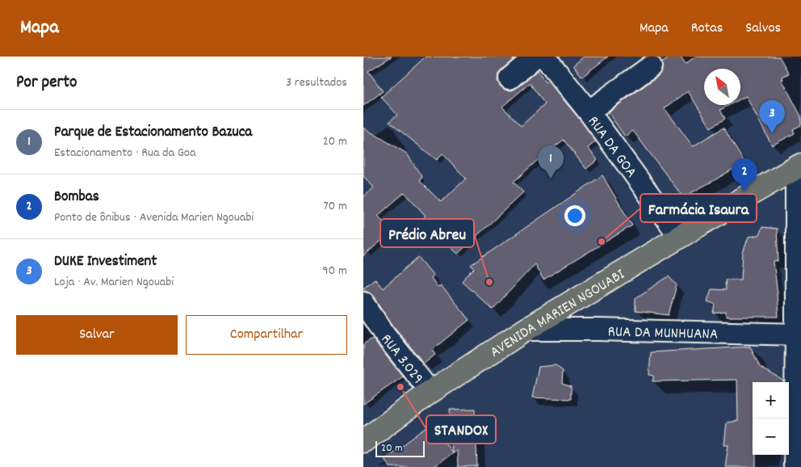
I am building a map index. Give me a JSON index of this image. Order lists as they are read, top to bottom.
{
  "streets": {
    "main road": ["AVENIDA MARIEN NGOUABI"],
    "street": ["RUA DA GOA", "RUA DA MUNHUANA", "RUA 3.029"]
  },
  "crossings": [
    ["RUA DA GOA", "AVENIDA MARIEN NGOUABI"],
    ["AVENIDA MARIEN NGOUABI", "RUA DA MUNHUANA"],
    ["AVENIDA MARIEN NGOUABI", "RUA 3.029"]
  ],
  "places": ["Farmácia Isaura", "Prédio Abreu", "STANDOX"],
  "scale_bar": "20 m",
  "north": "top left",
  "page": {
    "header": "Mapa",
    "nav": ["Mapa", "Rotas", "Salvos"],
    "heading": ["Por perto", "3 resultados"],
    "pins": ["3", "1", "2"],
    "list": [
      {
        "mark": "1",
        "name": "Parque de Estacionamento Bazuca",
        "note": "Estacionamento · Rua da Goa",
        "value": "20 m"
      },
      {
        "mark": "2",
        "name": "Bombas",
        "note": "Ponto de ônibus · Avenida Marien Ngouabi",
        "value": "70 m"
      },
      {
        "mark": "3",
        "name": "DUKE Investiment",
        "note": "Loja · Av. Marien Ngouabi",
        "value": "90 m"
      }
    ],
    "buttons": ["Salvar", "Compartilhar"],
    "map_buttons": ["+", "−"],
    "scale": "20 m"
  }
}
